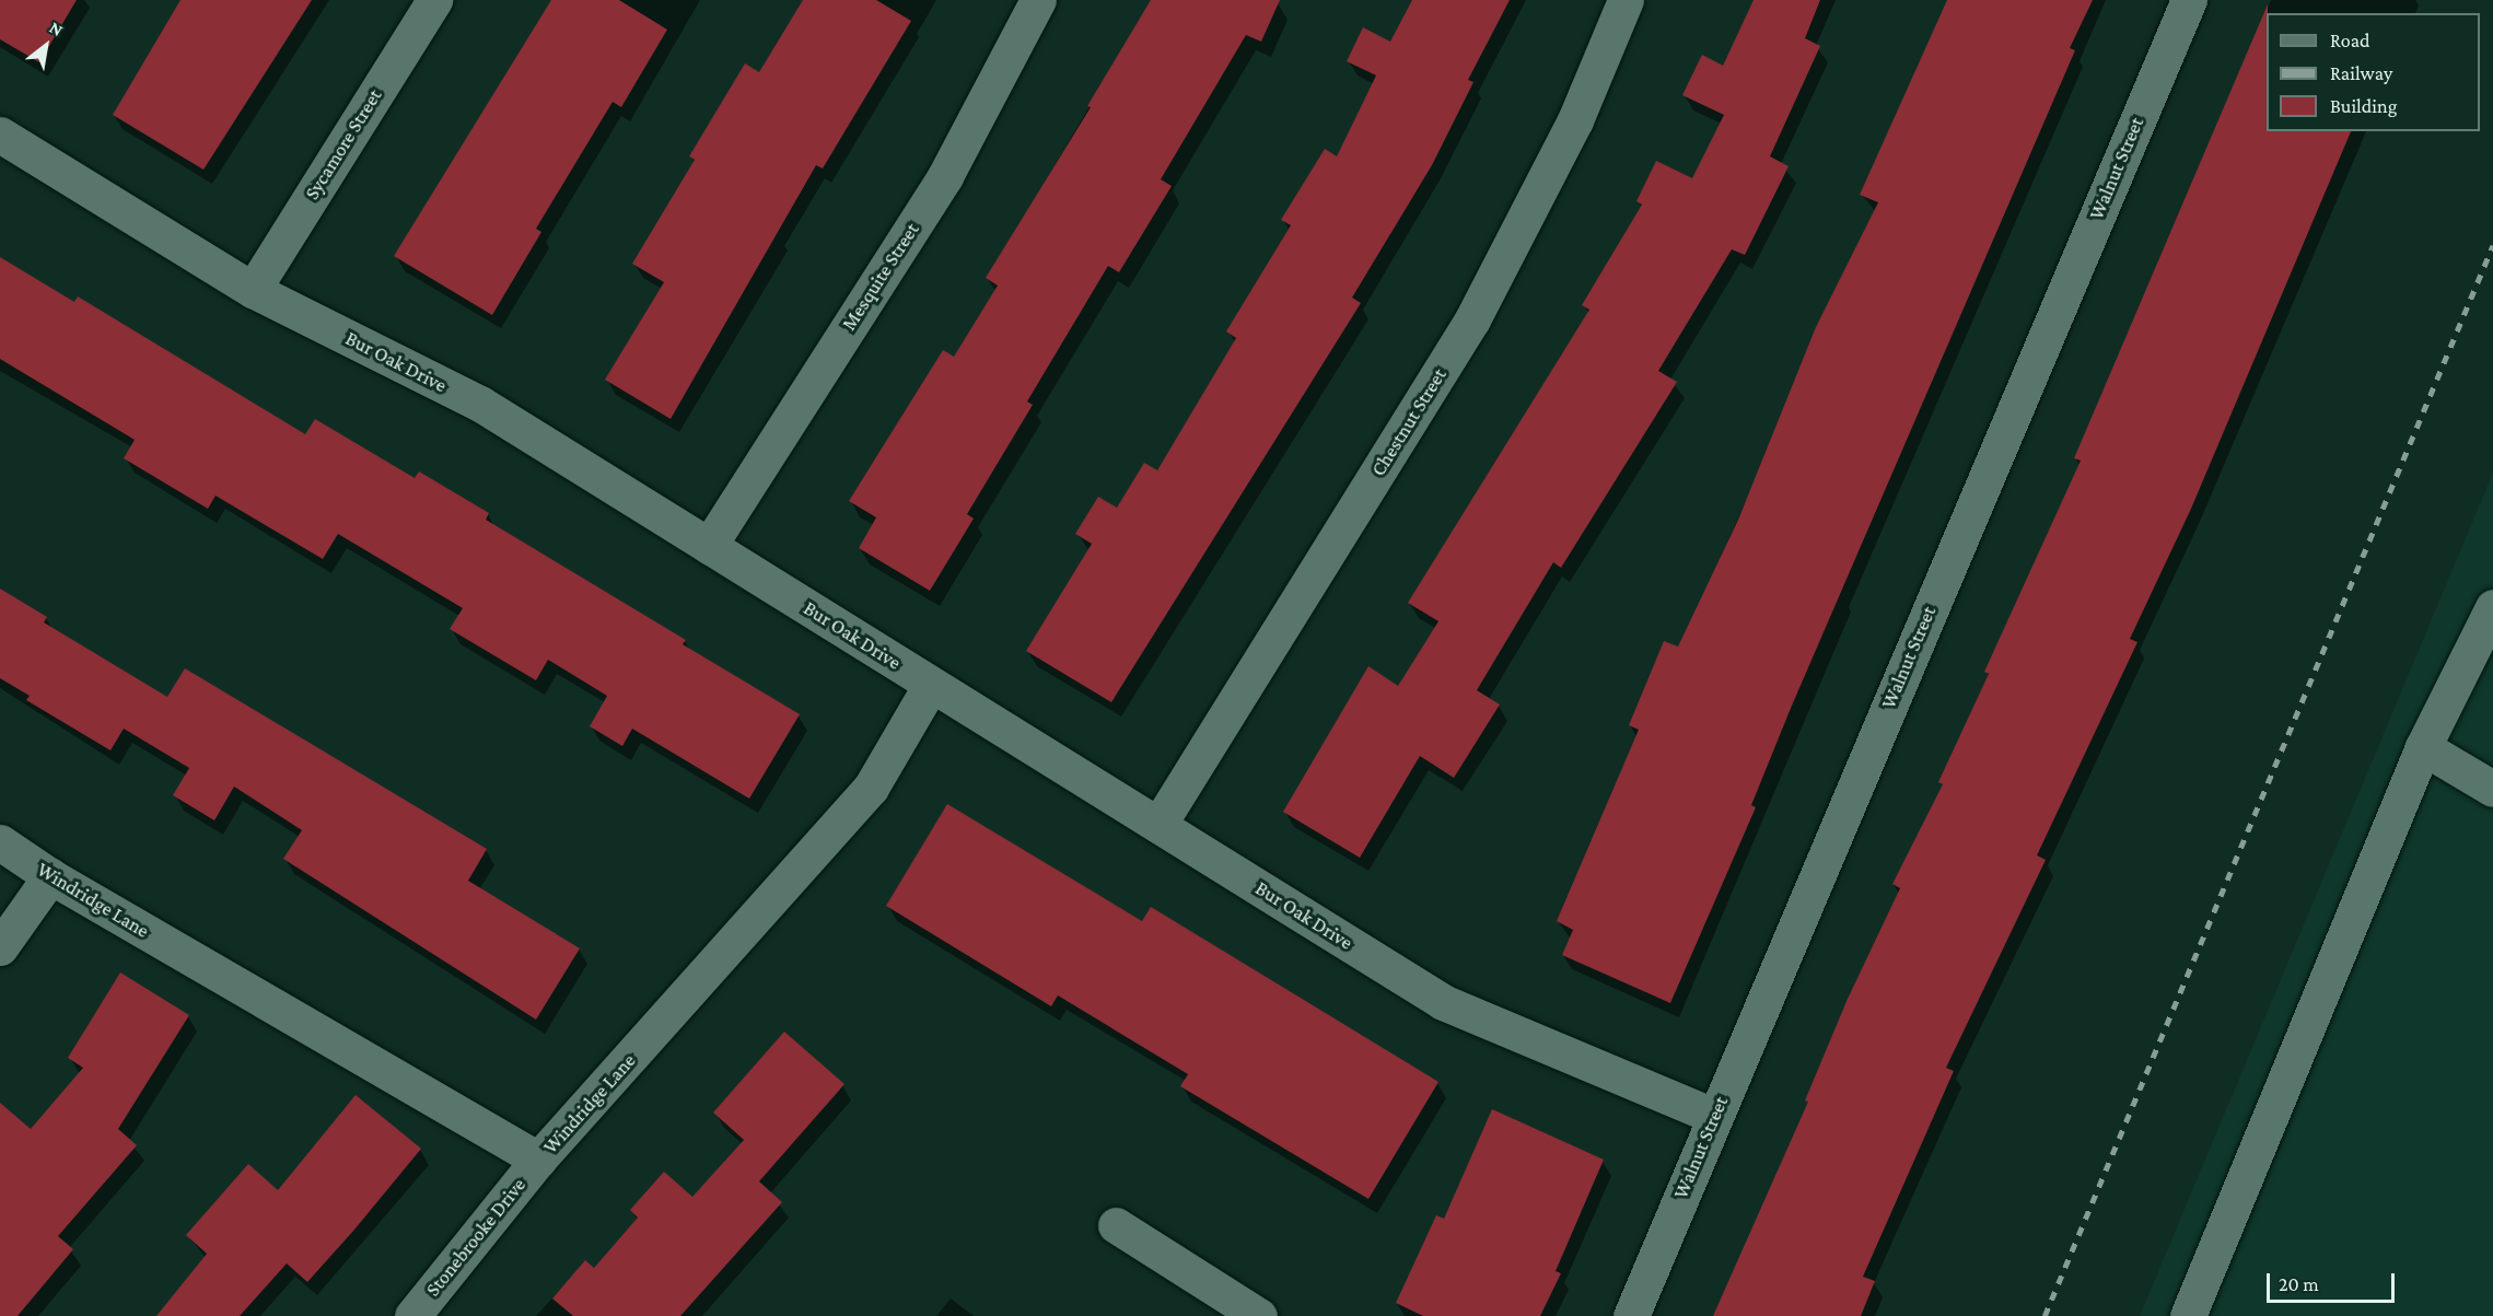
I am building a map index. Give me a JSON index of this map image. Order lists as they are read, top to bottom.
{
  "streets": {
    "street": [
      "Sycamore Street",
      "Walnut Street",
      "Mesquite Street",
      "Bur Oak Drive",
      "Chestnut Street",
      "Windridge Lane",
      "Stonebrooke Drive"
    ]
  },
  "crossings": [
    ["Sycamore Street", "Bur Oak Drive"],
    ["Walnut Street", "Bur Oak Drive"],
    ["Mesquite Street", "Bur Oak Drive"],
    ["Bur Oak Drive", "Chestnut Street"],
    ["Bur Oak Drive", "Windridge Lane"],
    ["Windridge Lane", "Stonebrooke Drive"]
  ],
  "legend": ["Road", "Railway", "Building"],
  "scale_bar": "20 m",
  "north": "top right"
}
